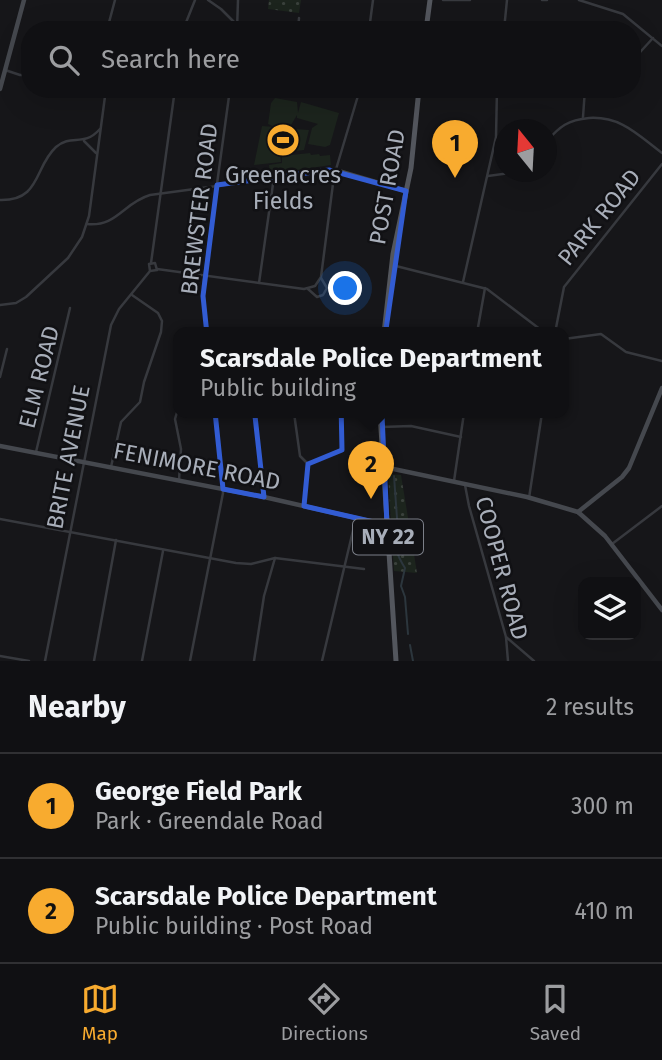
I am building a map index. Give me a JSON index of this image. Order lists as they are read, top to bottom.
{
  "streets": {
    "main road": ["POST ROAD", "NY 22"],
    "street": [
      "BREWSTER ROAD",
      "PARK ROAD",
      "ELM ROAD",
      "BRITE AVENUE",
      "FENIMORE ROAD",
      "COOPER ROAD"
    ]
  },
  "crossings": [
    ["ELM ROAD", "FENIMORE ROAD"],
    ["BRITE AVENUE", "FENIMORE ROAD"],
    ["FENIMORE ROAD", "NY 22"]
  ],
  "places": {
    "sports": ["Greenacres Fields"]
  },
  "north": "top",
  "page": {
    "search": "Search here",
    "pins": ["1", "2"],
    "popup": ["Scarsdale Police Department", "Public building"],
    "heading": ["Nearby", "2 results"],
    "list": [
      {
        "mark": "1",
        "name": "George Field Park",
        "note": "Park · Greendale Road",
        "value": "300 m"
      },
      {
        "mark": "2",
        "name": "Scarsdale Police Department",
        "note": "Public building · Post Road",
        "value": "410 m"
      }
    ],
    "nav": ["Map", "Directions", "Saved"]
  }
}
